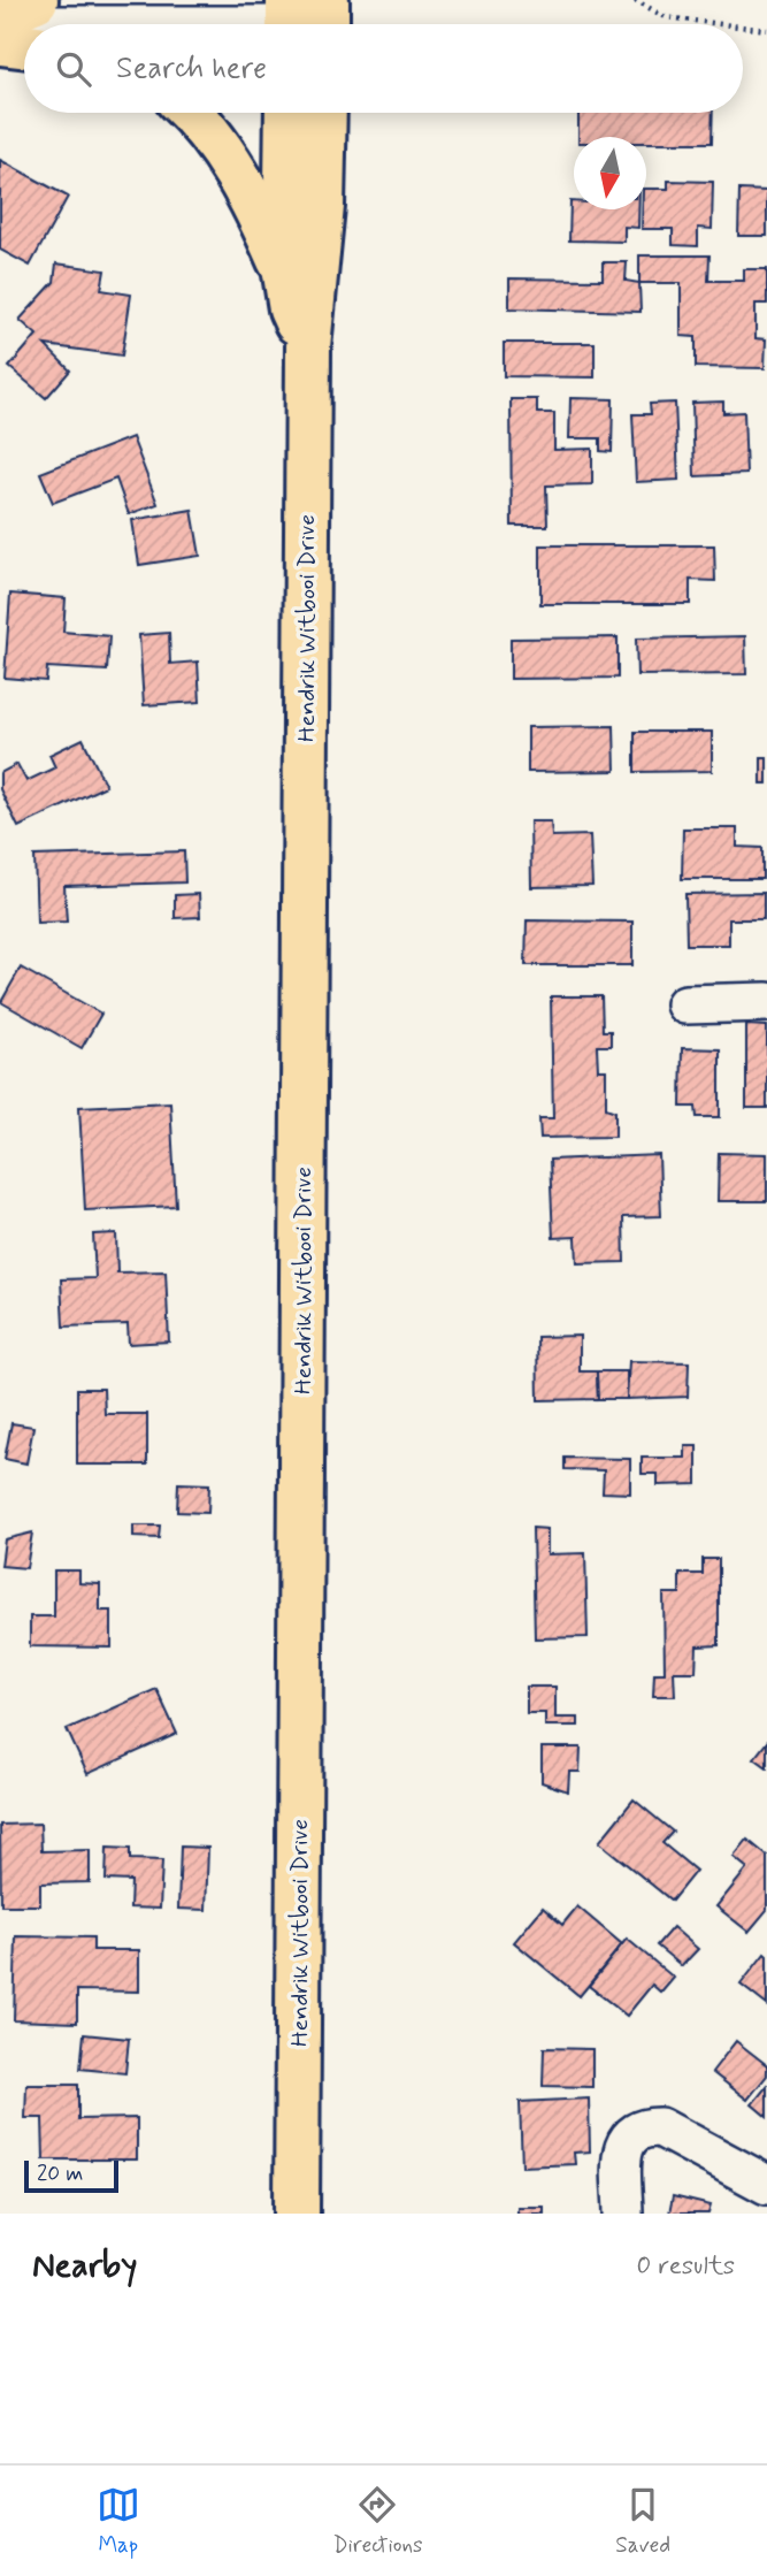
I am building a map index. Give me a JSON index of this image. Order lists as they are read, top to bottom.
{
  "streets": {
    "main road": ["Hendrik Witbooi Drive"]
  },
  "scale_bar": "20 m",
  "north": "bottom",
  "page": {
    "search": "Search here",
    "scale": "20 m",
    "heading": ["Nearby", "0 results"],
    "nav": ["Map", "Directions", "Saved"]
  }
}
